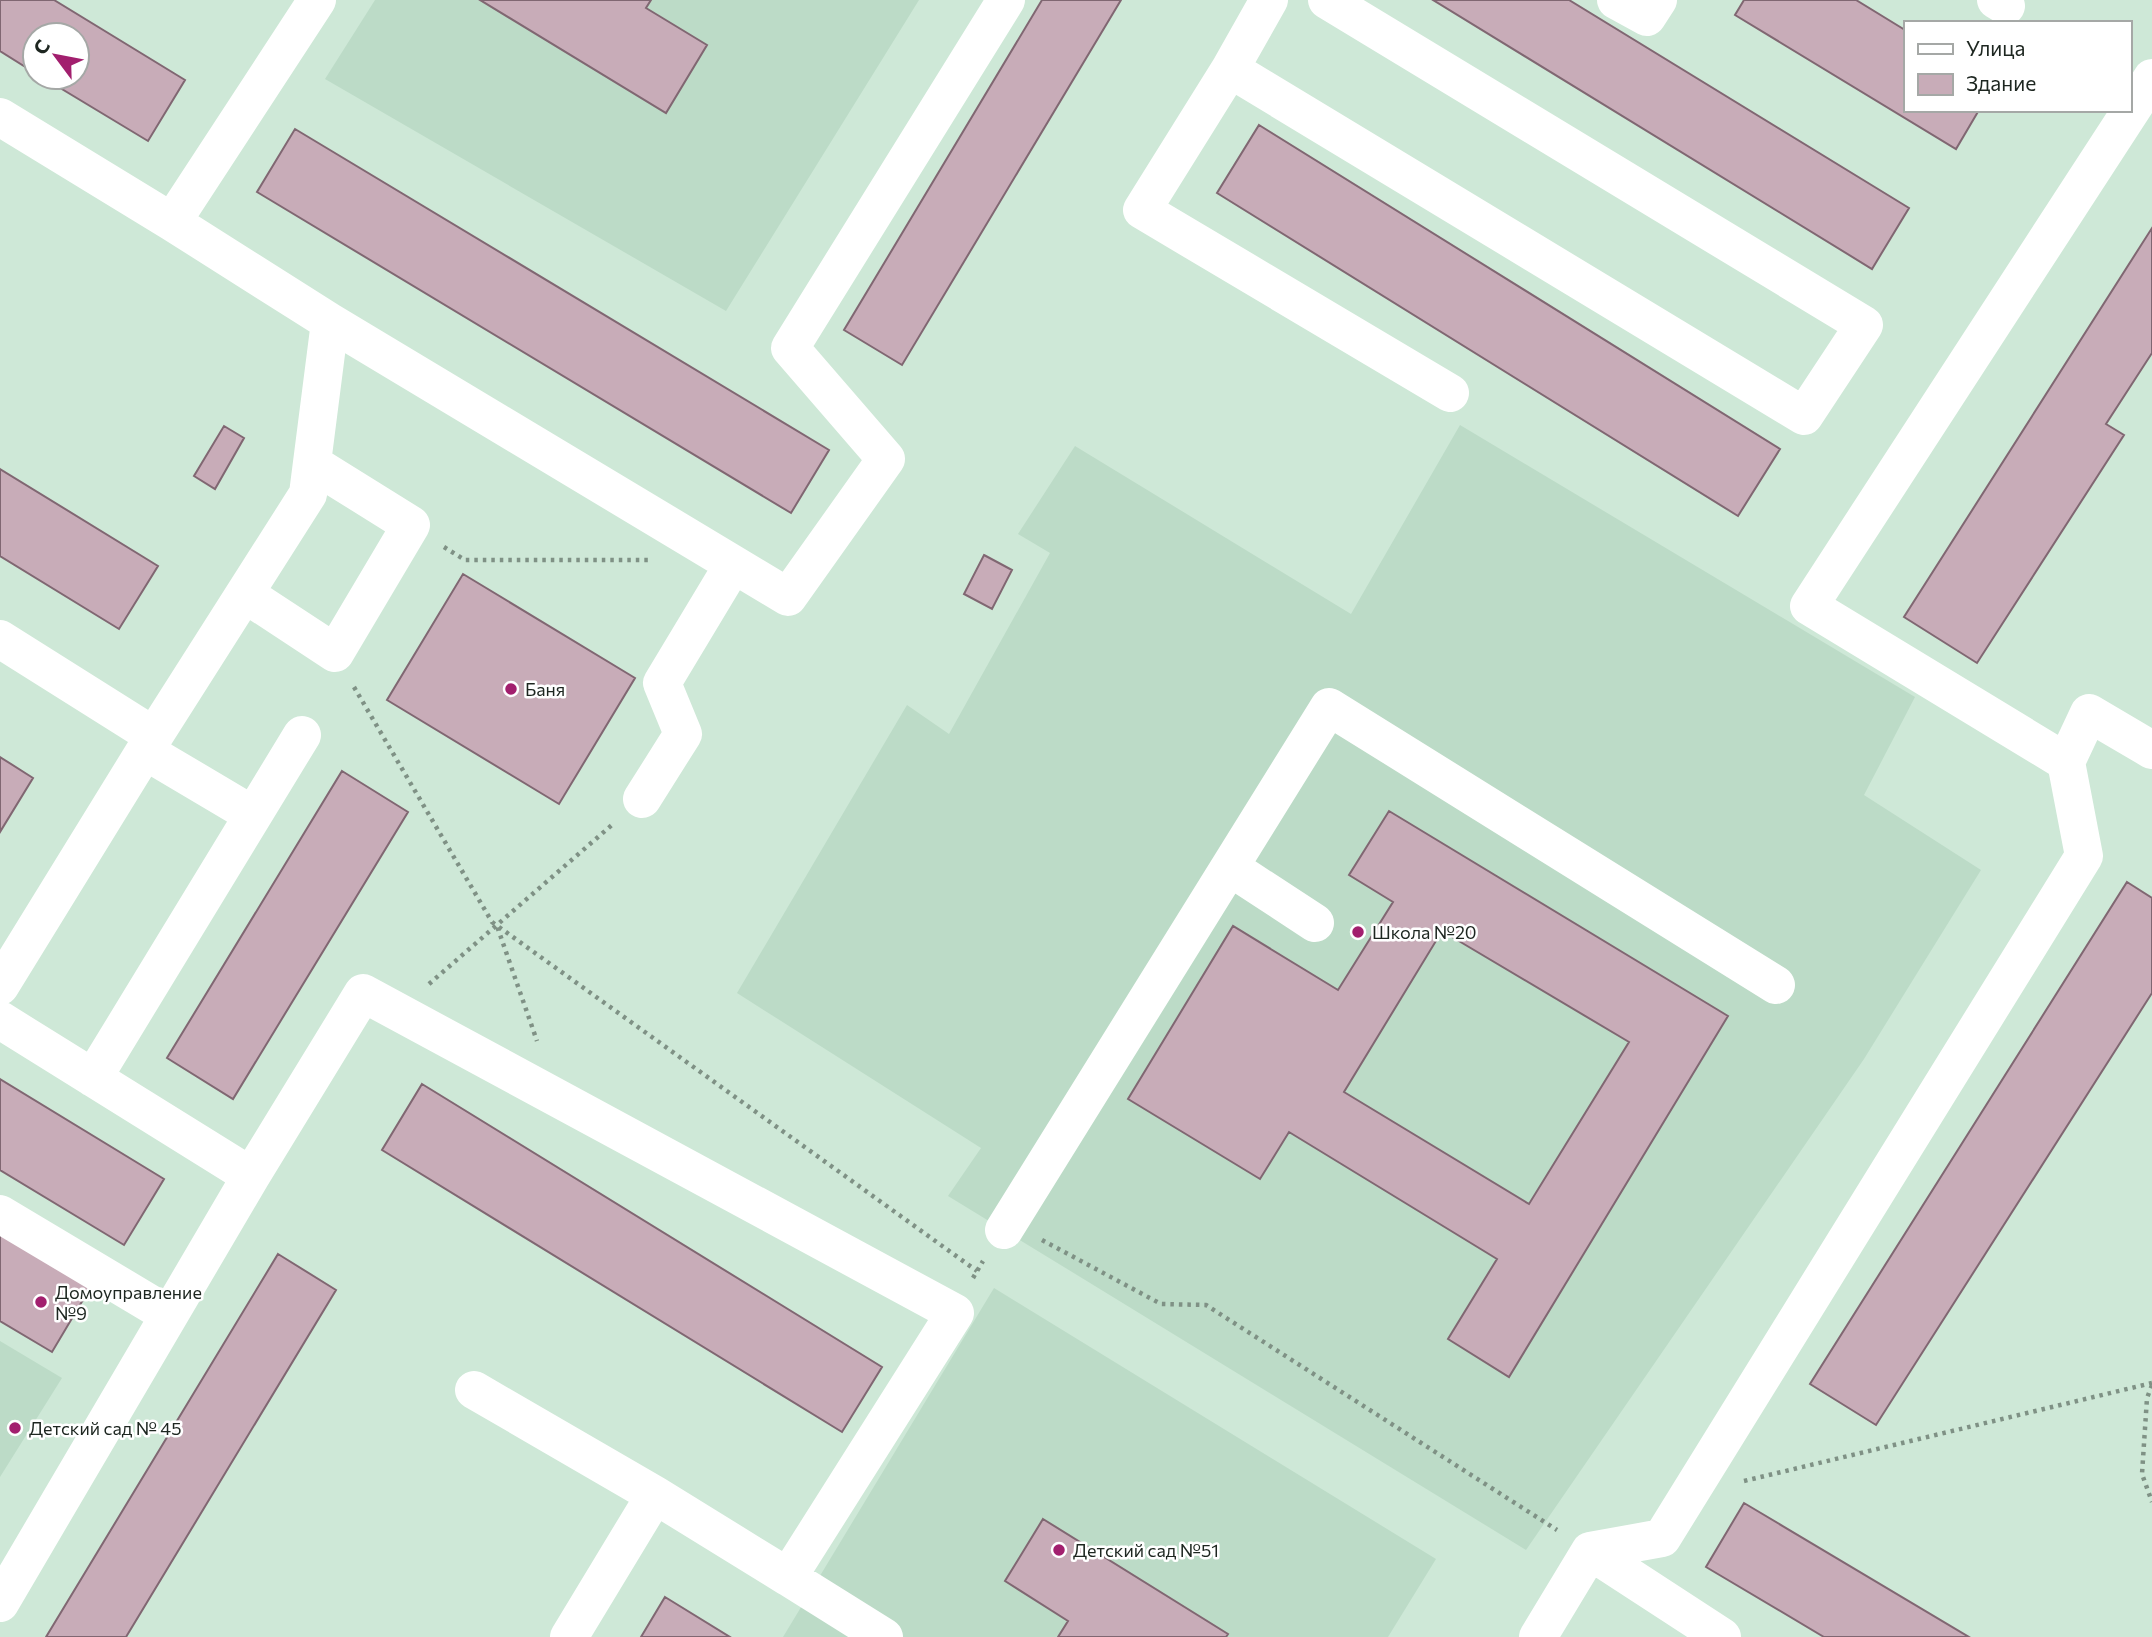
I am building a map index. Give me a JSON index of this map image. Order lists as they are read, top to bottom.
{
  "places": [
    "Баня",
    "Школа №20",
    "Домоуправление №9",
    "Детский сад № 45",
    "Детский сад №51"
  ],
  "legend": ["Улица", "Здание"],
  "north": "top left"
}
